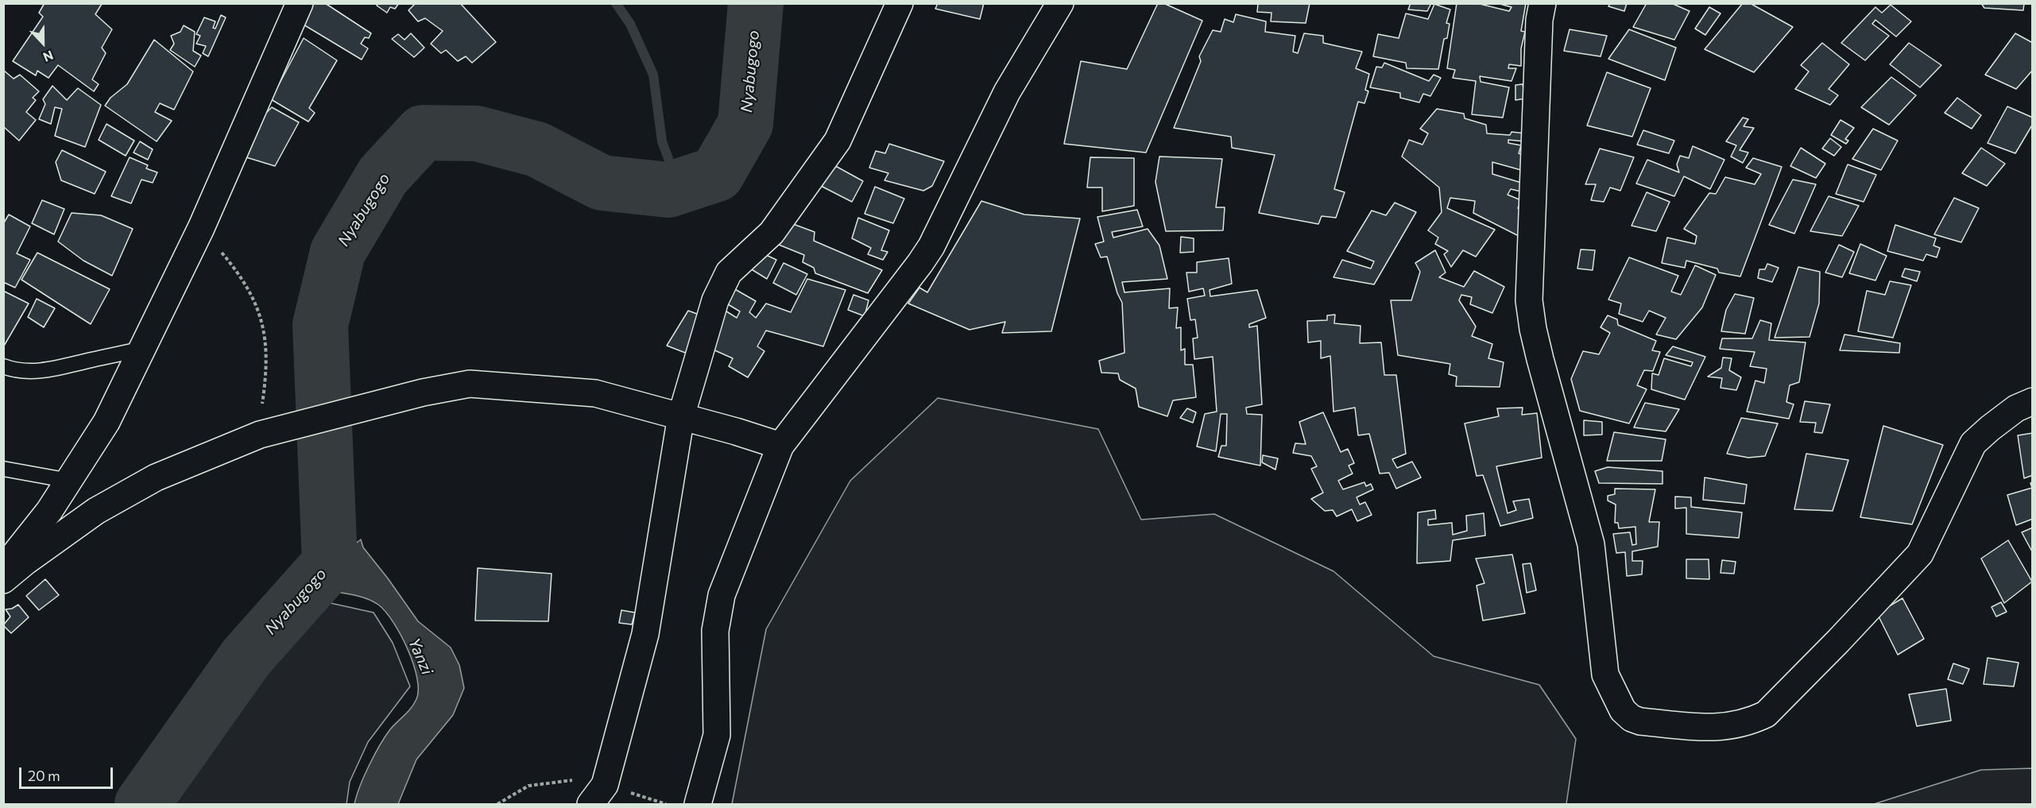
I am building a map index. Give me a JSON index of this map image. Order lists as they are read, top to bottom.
{
  "water": ["Nyabugogo", "Yanzi"],
  "scale_bar": "20 m",
  "north": "bottom"
}
